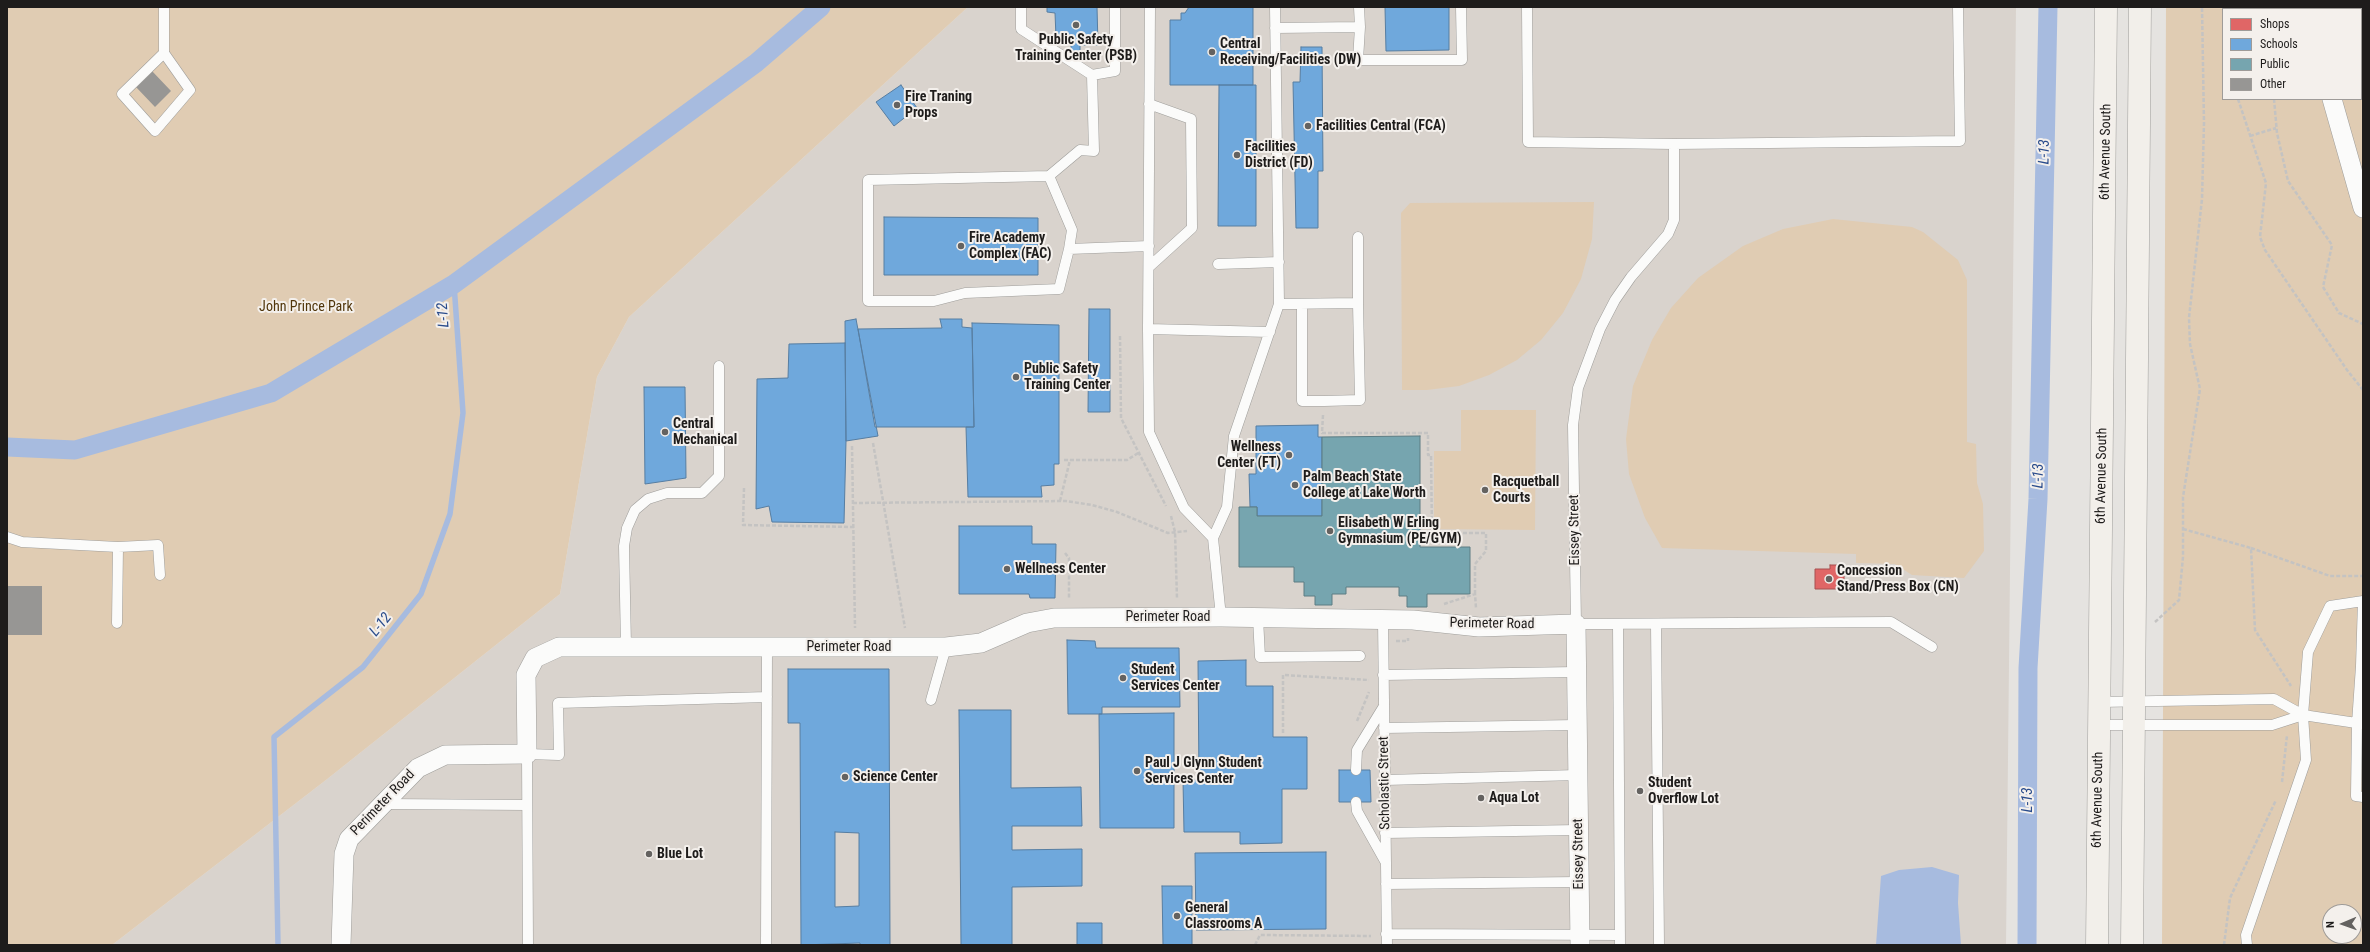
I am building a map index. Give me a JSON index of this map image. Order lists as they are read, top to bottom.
{
  "streets": {
    "street": ["6th Avenue South", "Eissey Street", "Perimeter Road"],
    "lane": ["Scholastic Street"]
  },
  "crossings": [
    ["Eissey Street", "Perimeter Road"],
    ["Perimeter Road", "Scholastic Street"]
  ],
  "water": ["L-13", "L-12"],
  "parks": ["John Prince Park"],
  "places": [
    "Public Safety Training Center (PSB)",
    "Central Receiving/Facilities (DW)",
    "Fire Traning Props",
    "Facilities Central (FCA)",
    "Facilities District (FD)",
    "Fire Academy Complex (FAC)",
    "Public Safety Training Center",
    "Central Mechanical",
    "Wellness Center (FT)",
    "Palm Beach State College at Lake Worth",
    "Racquetball Courts",
    "Elisabeth W Erling Gymnasium (PE/GYM)",
    "Wellness Center",
    "Concession Stand/Press Box (CN)",
    "Student Services Center",
    "Paul J Glynn Student Services Center",
    "Science Center",
    "Student Overflow Lot",
    "Aqua Lot",
    "Blue Lot",
    "General Classrooms A"
  ],
  "legend": [
    "Shops",
    "Schools",
    "Public",
    "Other"
  ],
  "north": "left"
}
